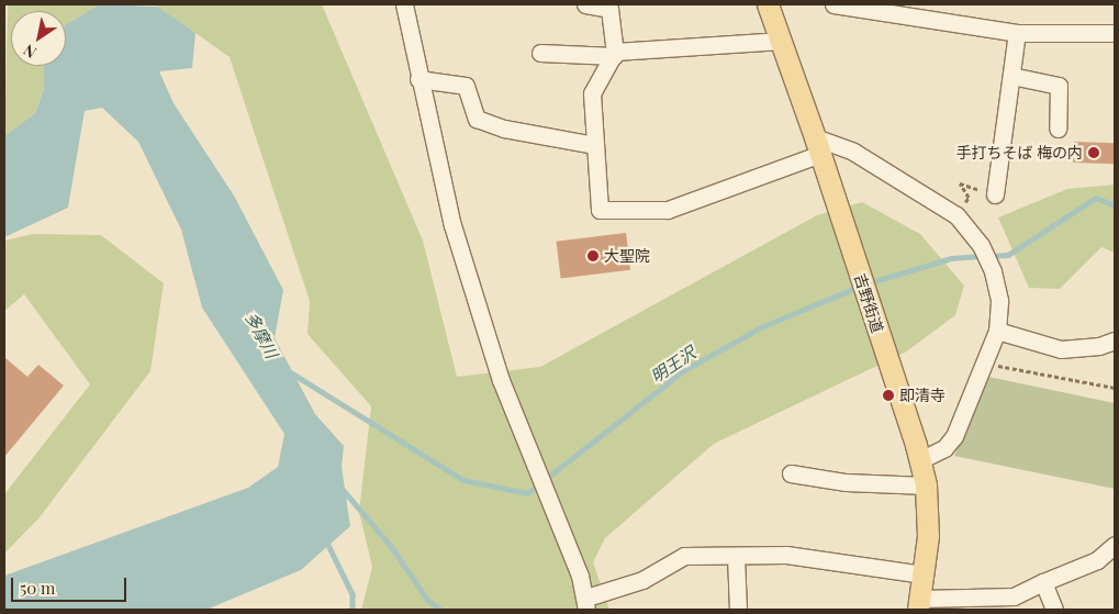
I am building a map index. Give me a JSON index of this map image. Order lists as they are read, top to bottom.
{
  "streets": {
    "main road": ["吉野街道"]
  },
  "water": ["多摩川", "明王沢"],
  "places": ["手打ちそば 梅の内", "大聖院", "即清寺"],
  "scale_bar": "50 m",
  "north": "bottom left"
}
